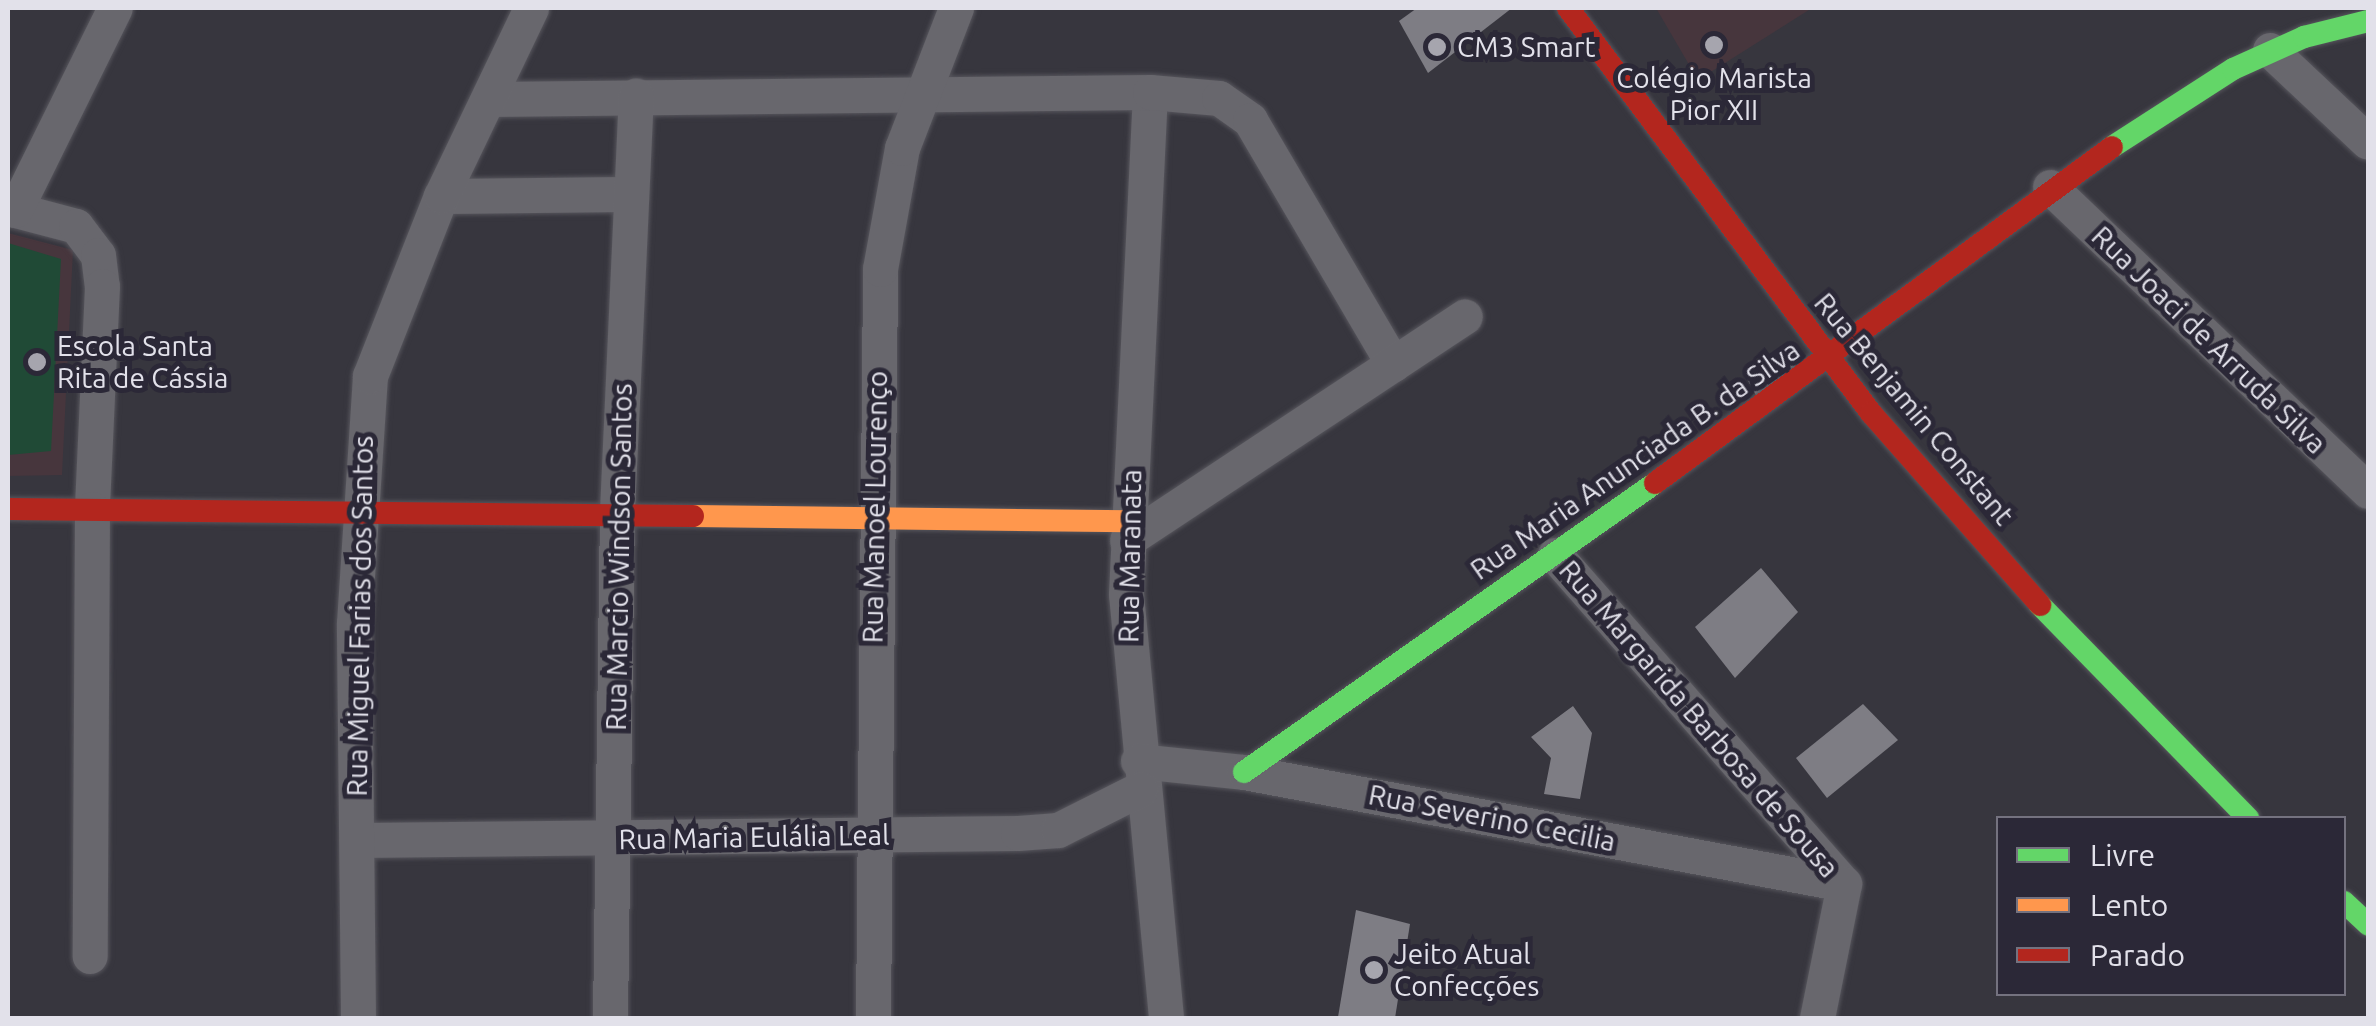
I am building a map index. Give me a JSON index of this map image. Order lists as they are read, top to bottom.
{
  "streets": {
    "street": [
      "Rua Joaci de Arruda Silva",
      "Rua Benjamin Constant",
      "Rua Maria Anunciada B. da Silva",
      "Rua Manoel Lourenço",
      "Rua Maranata",
      "Rua Marcio Windson Santos",
      "Rua Miguel Farias dos Santos",
      "Rua Margarida Barbosa de Sousa",
      "Rua Severino Cecilia",
      "Rua Maria Eulália Leal"
    ]
  },
  "crossings": [
    ["Rua Joaci de Arruda Silva", "Rua Maria Anunciada B. da Silva"],
    ["Rua Benjamin Constant", "Rua Maria Anunciada B. da Silva"],
    ["Rua Maria Anunciada B. da Silva", "Rua Margarida Barbosa de Sousa"],
    ["Rua Maria Anunciada B. da Silva", "Rua Severino Cecilia"],
    ["Rua Manoel Lourenço", "Rua Maria Eulália Leal"],
    ["Rua Maranata", "Rua Severino Cecilia"],
    ["Rua Maranata", "Rua Maria Eulália Leal"],
    ["Rua Marcio Windson Santos", "Rua Maria Eulália Leal"],
    ["Rua Miguel Farias dos Santos", "Rua Maria Eulália Leal"],
    ["Rua Margarida Barbosa de Sousa", "Rua Severino Cecilia"],
    ["Rua Severino Cecilia", "Rua Maria Eulália Leal"]
  ],
  "places": [
    "Colégio Marista Pior XII",
    "CM3 Smart",
    "Escola Santa Rita de Cássia",
    "Jeito Atual Confecções"
  ],
  "legend": ["Livre", "Lento", "Parado"]
}
